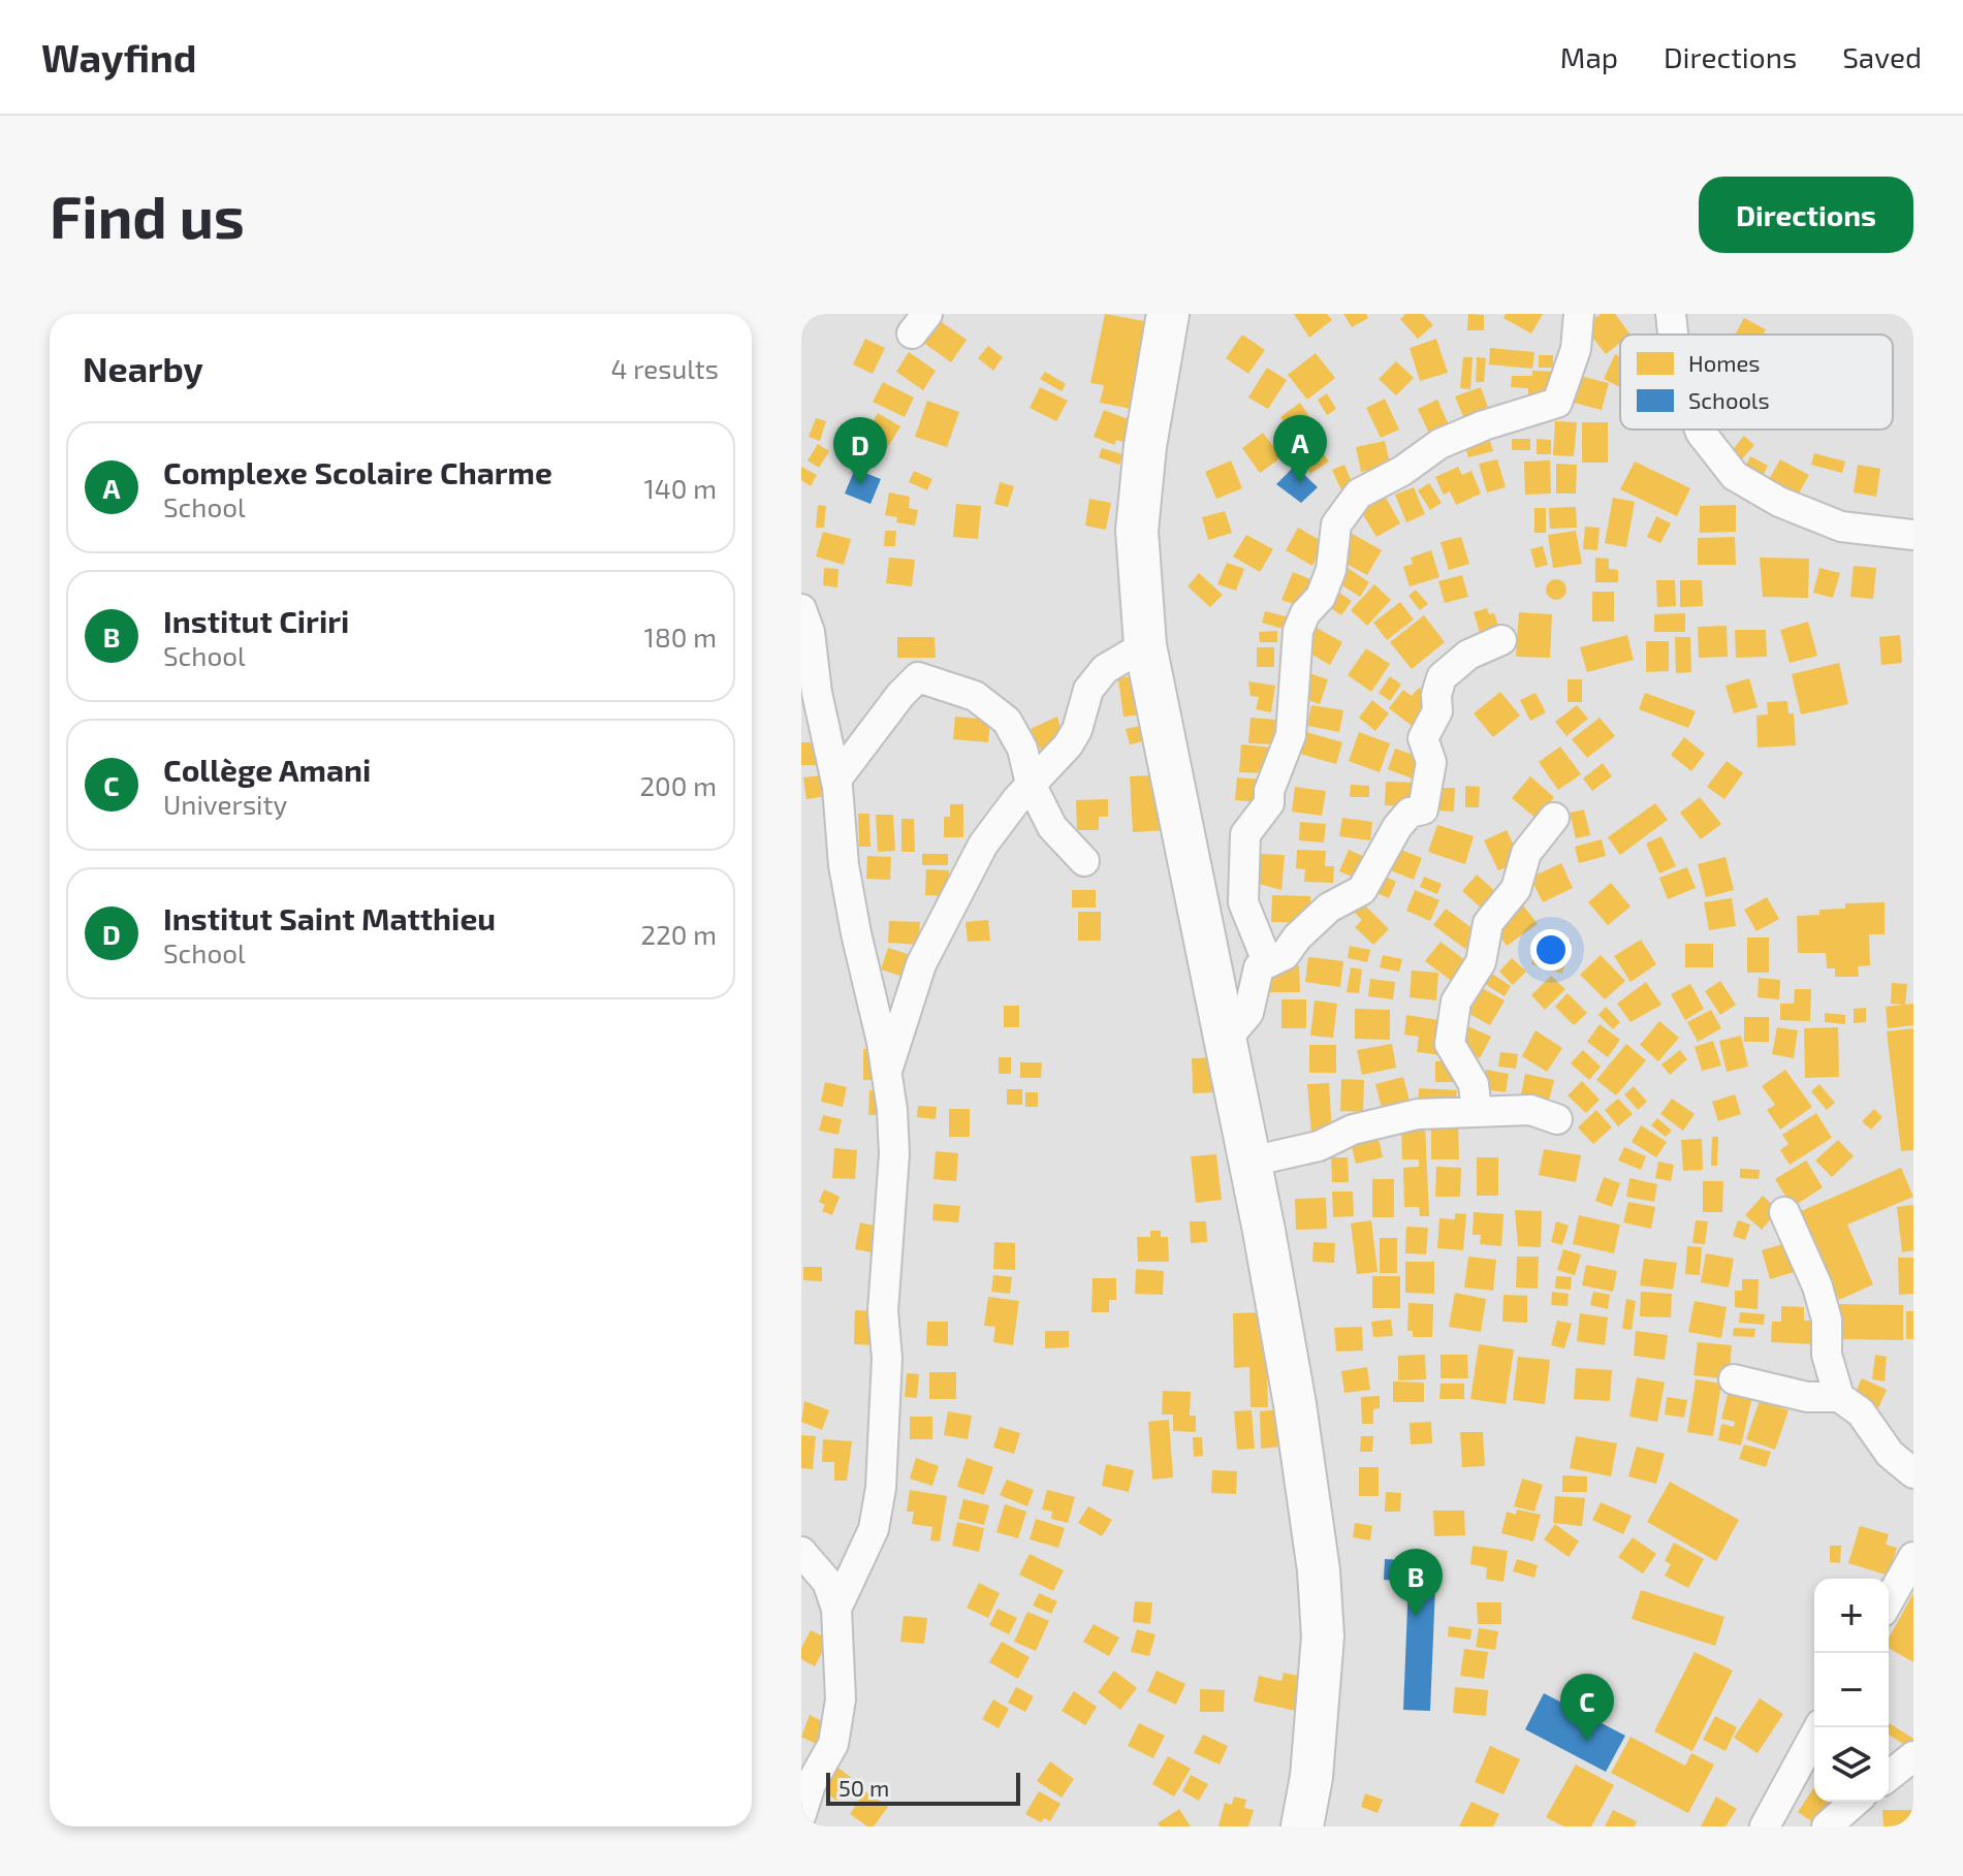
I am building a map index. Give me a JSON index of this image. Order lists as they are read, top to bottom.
{
  "legend": ["Homes", "Schools"],
  "scale_bar": "50 m",
  "page": {
    "header": "Wayfind",
    "nav": ["Map", "Directions", "Saved"],
    "buttons": "Directions",
    "title": "Find us",
    "heading": ["Nearby", "4 results"],
    "pins": [
      "A",
      "D",
      "B",
      "C"
    ],
    "list": [
      {
        "mark": "A",
        "name": "Complexe Scolaire Charme",
        "note": "School",
        "value": "140 m"
      },
      {
        "mark": "B",
        "name": "Institut Ciriri",
        "note": "School",
        "value": "180 m"
      },
      {
        "mark": "C",
        "name": "Collège Amani",
        "note": "University",
        "value": "200 m"
      },
      {
        "mark": "D",
        "name": "Institut Saint Matthieu",
        "note": "School",
        "value": "220 m"
      }
    ],
    "map_buttons": ["+", "−"],
    "scale": "50 m"
  }
}
